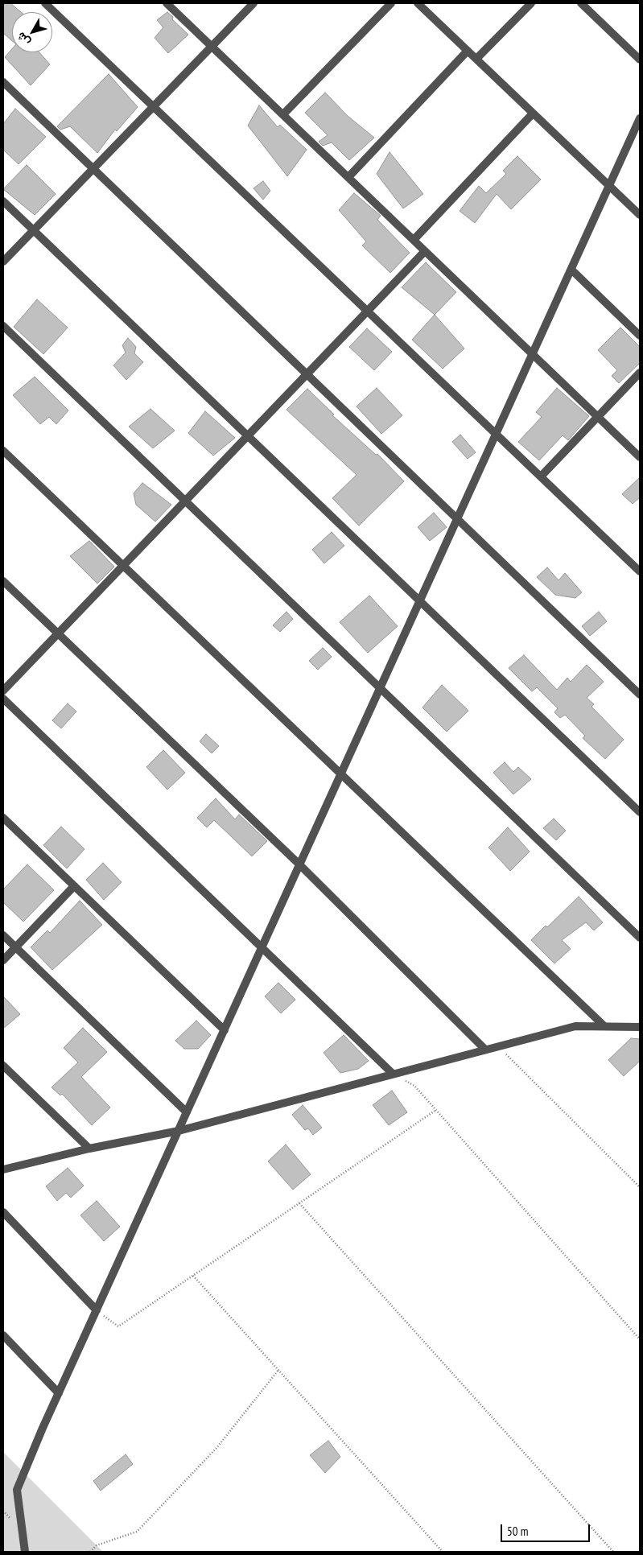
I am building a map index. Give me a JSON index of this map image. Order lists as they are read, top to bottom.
{
  "scale_bar": "50 m",
  "north": "bottom left"
}
